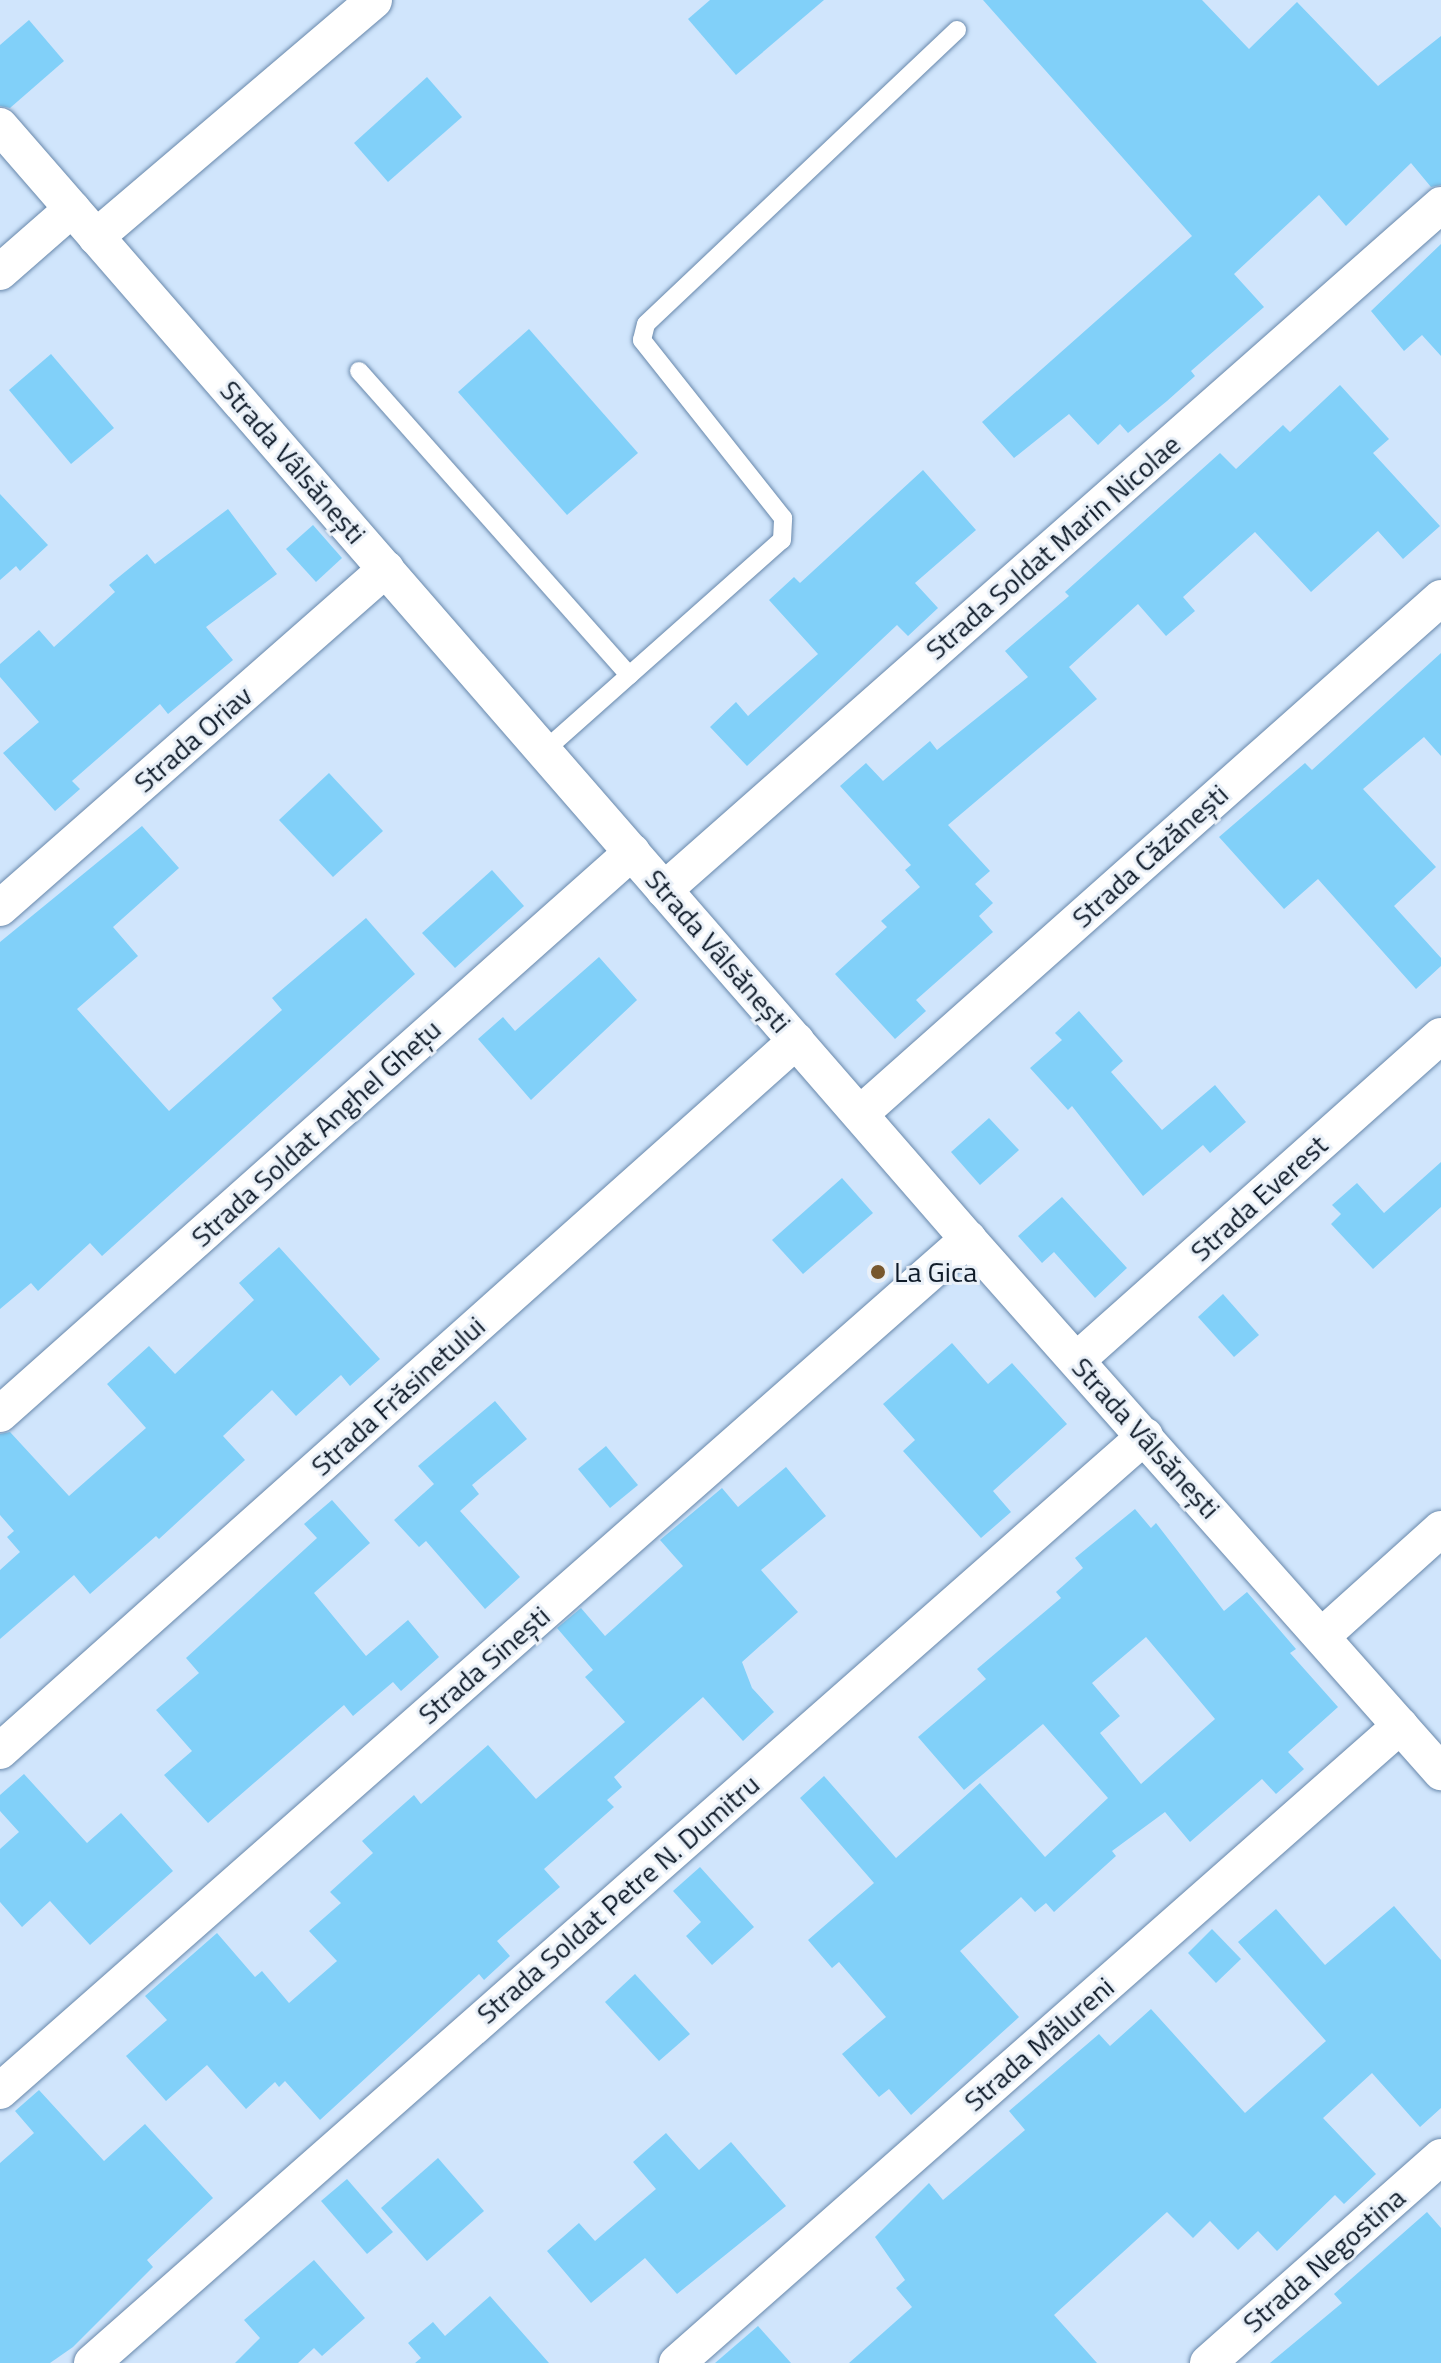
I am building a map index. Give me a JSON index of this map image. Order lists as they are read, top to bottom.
{
  "streets": {
    "street": [
      "Strada Vâlsănești",
      "Strada Soldat Marin Nicolae",
      "Strada Oriav",
      "Strada Căzănești",
      "Strada Soldat Anghel Ghețu",
      "Strada Everest",
      "Strada Frăsinetului",
      "Strada Sinești",
      "Strada Soldat Petre N. Dumitru",
      "Strada Mălureni",
      "Strada Negostina"
    ]
  },
  "crossings": [
    ["Strada Vâlsănești", "Strada Soldat Marin Nicolae"],
    ["Strada Vâlsănești", "Strada Oriav"],
    ["Strada Vâlsănești", "Strada Căzănești"],
    ["Strada Vâlsănești", "Strada Soldat Anghel Ghețu"],
    ["Strada Vâlsănești", "Strada Everest"],
    ["Strada Vâlsănești", "Strada Frăsinetului"],
    ["Strada Vâlsănești", "Strada Sinești"],
    ["Strada Vâlsănești", "Strada Soldat Petre N. Dumitru"],
    ["Strada Vâlsănești", "Strada Mălureni"]
  ],
  "places": ["La Gica"]
}
